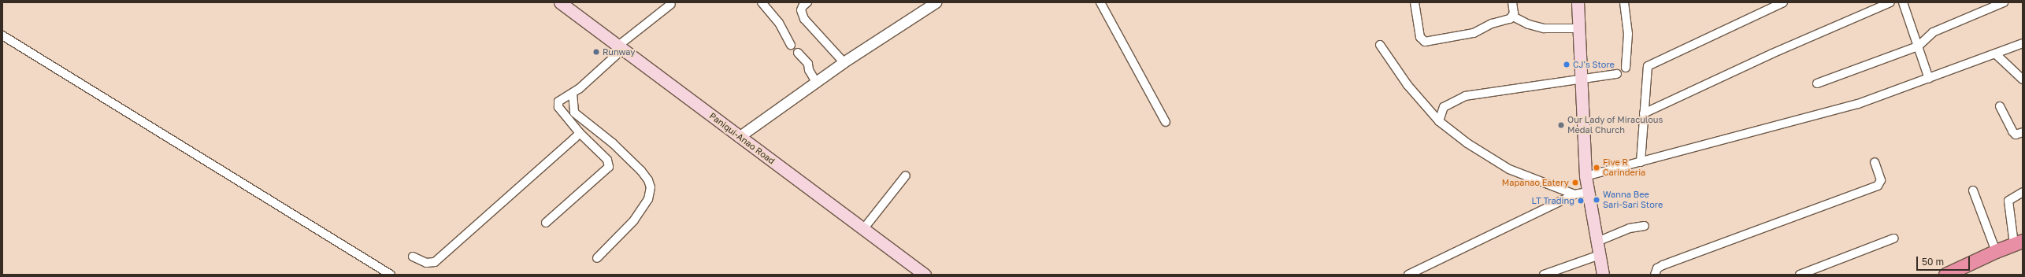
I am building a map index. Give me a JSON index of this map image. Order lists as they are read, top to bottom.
{
  "streets": {
    "main road": ["Paniqui-Anao Road"]
  },
  "places": [
    "Runway",
    "CJ's Store",
    "Our Lady of Miraculous Medal Church",
    "Five R Carinderia",
    "Mapanao Eatery",
    "Wanna Bee Sari-Sari Store",
    "LT Trading"
  ],
  "scale_bar": "50 m"
}
